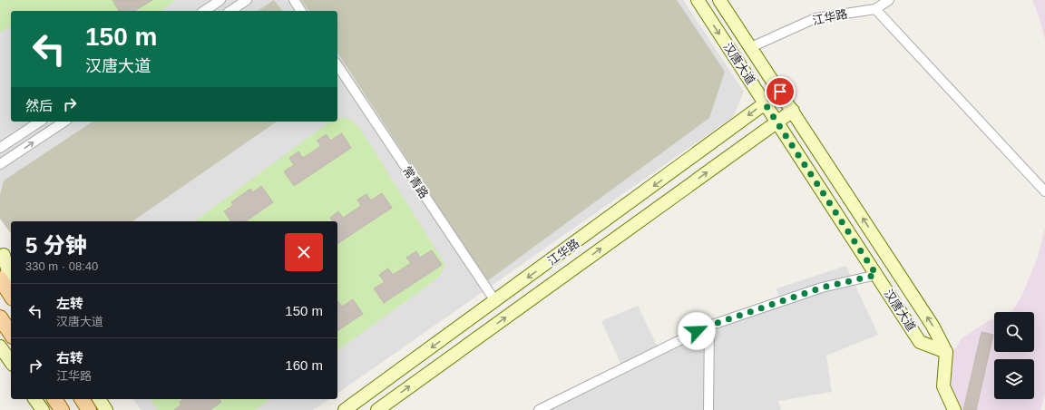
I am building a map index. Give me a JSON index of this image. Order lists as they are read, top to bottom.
{
  "streets": {
    "main road": ["江华路", "汉唐大道"],
    "street": ["常青路"]
  },
  "crossings": [
    ["江华路", "汉唐大道"],
    ["江华路", "常青路"]
  ],
  "page": {
    "turn": ["150 m", "汉唐大道"],
    "then": "然后",
    "heading": ["5 分钟", "330 m · 08:40"],
    "list": [
      {
        "name": "左转",
        "note": "汉唐大道",
        "value": "150 m"
      },
      {
        "name": "右转",
        "note": "江华路",
        "value": "160 m"
      }
    ]
  }
}
